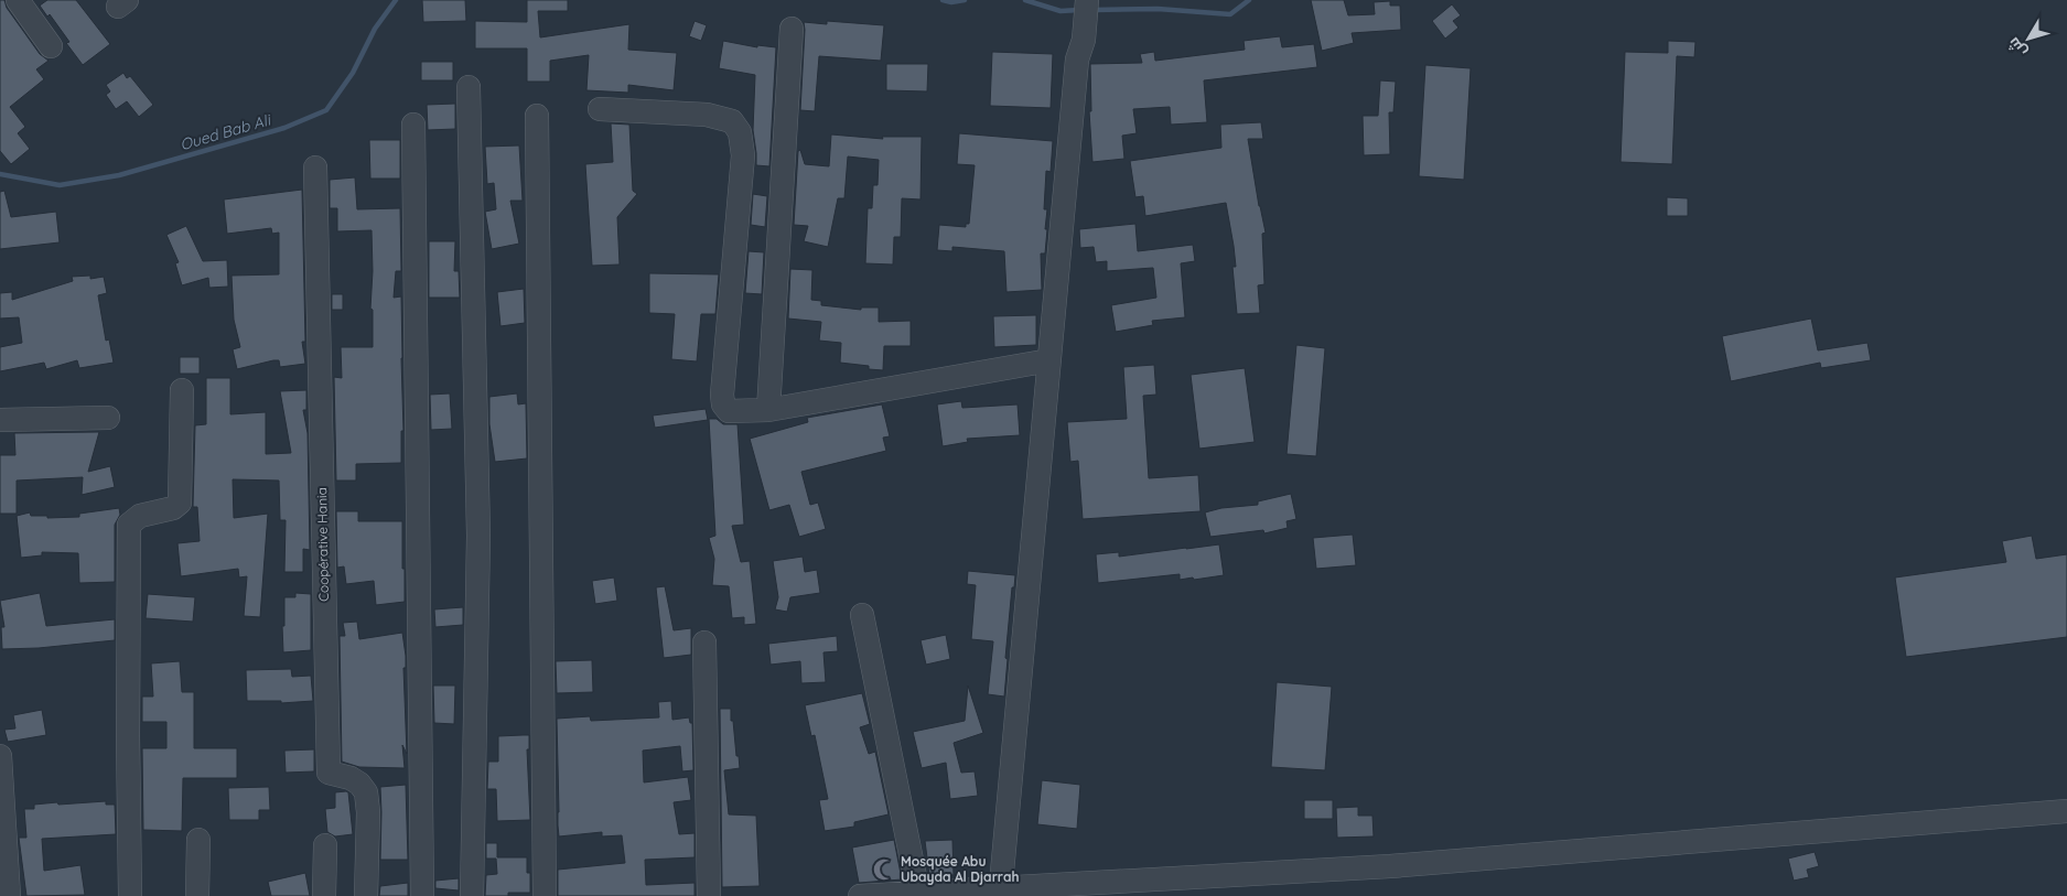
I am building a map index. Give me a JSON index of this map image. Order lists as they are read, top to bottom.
{
  "streets": {
    "street": ["Coopérative Hania"]
  },
  "water": ["Oued Bab Ali"],
  "places": {
    "mosque": ["Mosquée Abu Ubayda Al Djarrah"]
  },
  "north": "bottom left"
}
